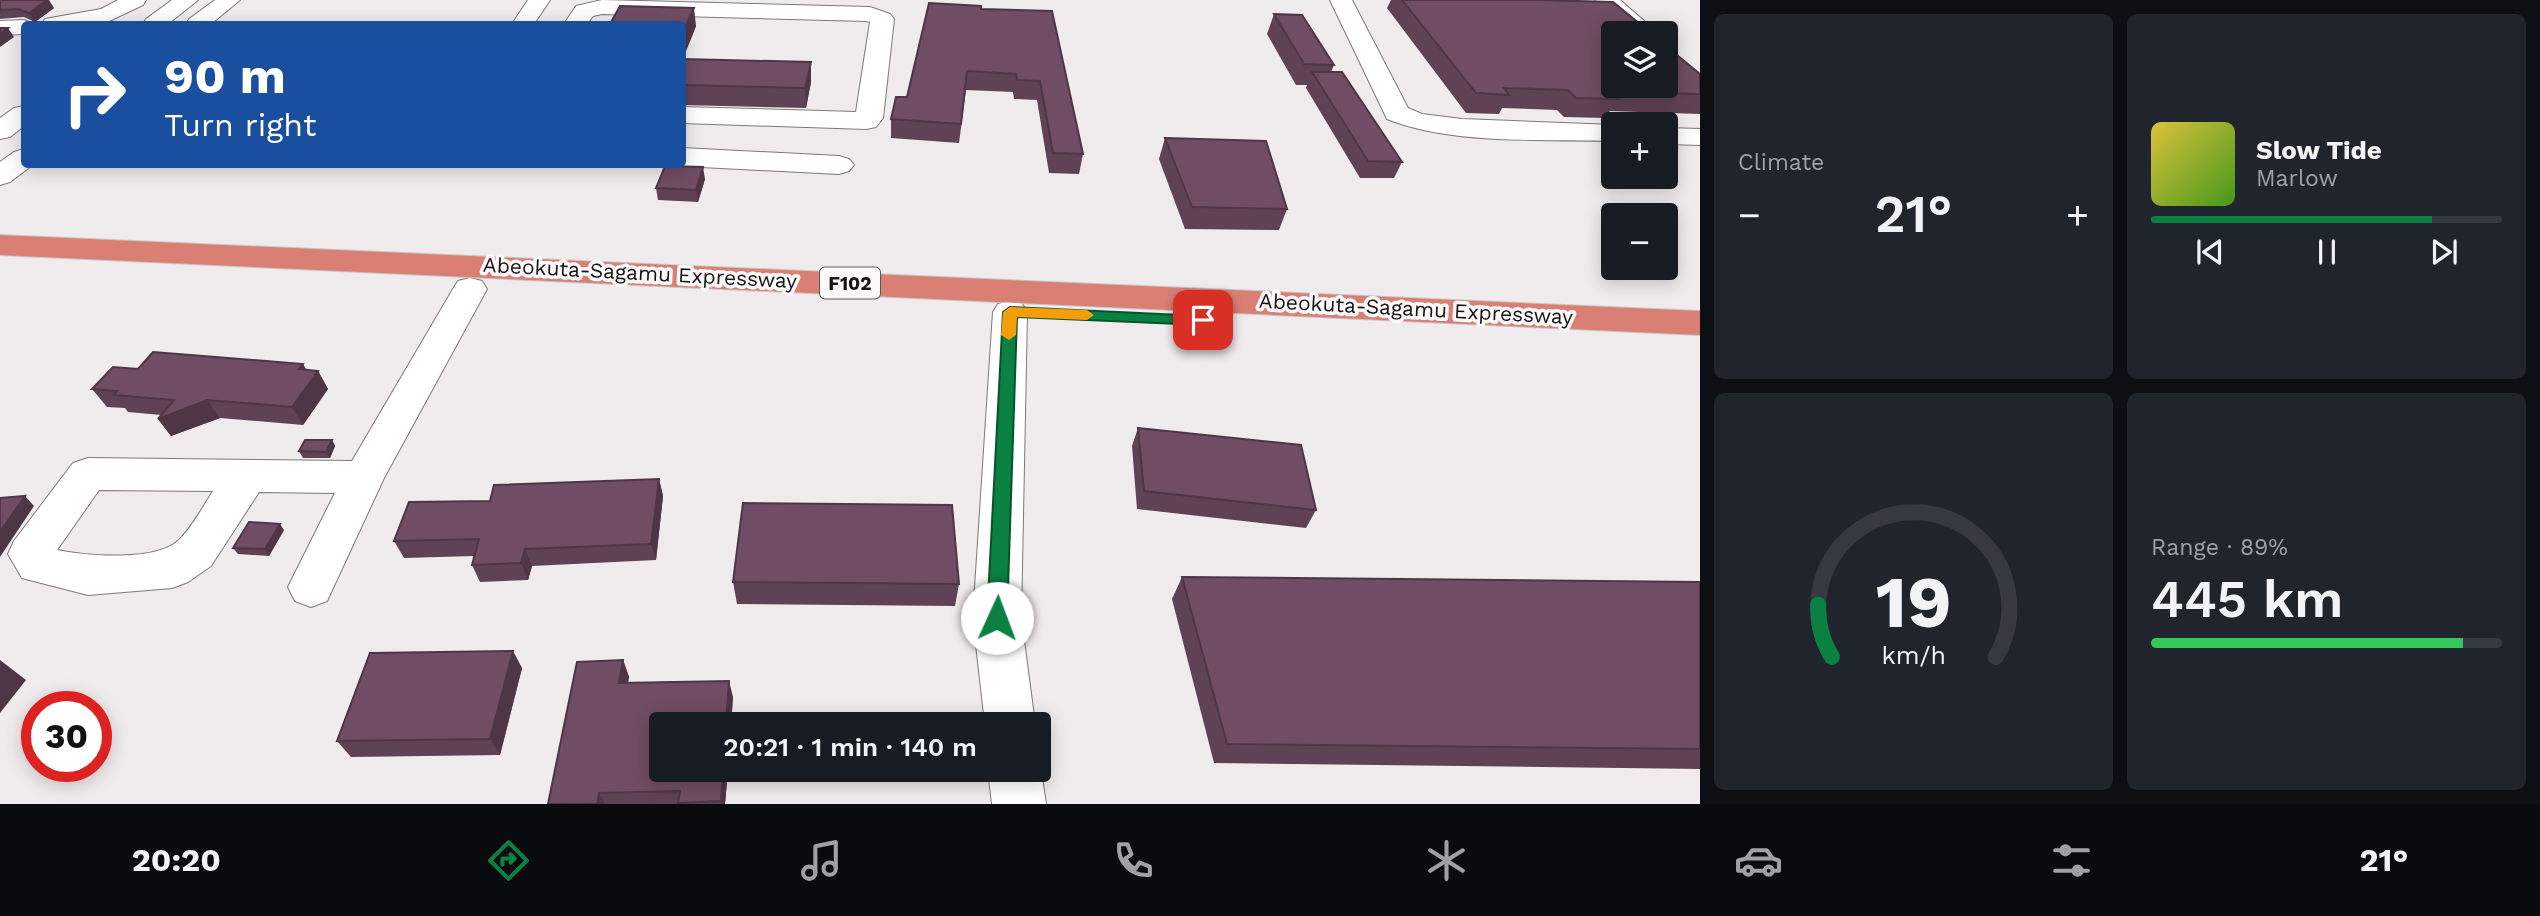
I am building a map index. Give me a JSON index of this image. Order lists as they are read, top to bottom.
{
  "streets": {
    "highway": ["Abeokuta-Sagamu Expressway", "F102"]
  },
  "page": {
    "tile": [
      "Climate",
      ["Range · 89%", "445 km"]
    ],
    "map_buttons": ["+", "−"],
    "turn": ["90 m", "Turn right"],
    "song": ["Slow Tide", "Marlow"],
    "heat": ["−", "21°", "+"],
    "limit": "30",
    "trip": "20:21 · 1 min · 140 m",
    "tabs": ["20:20", "21°"],
    "gauge": ["19", "km/h"]
  }
}
